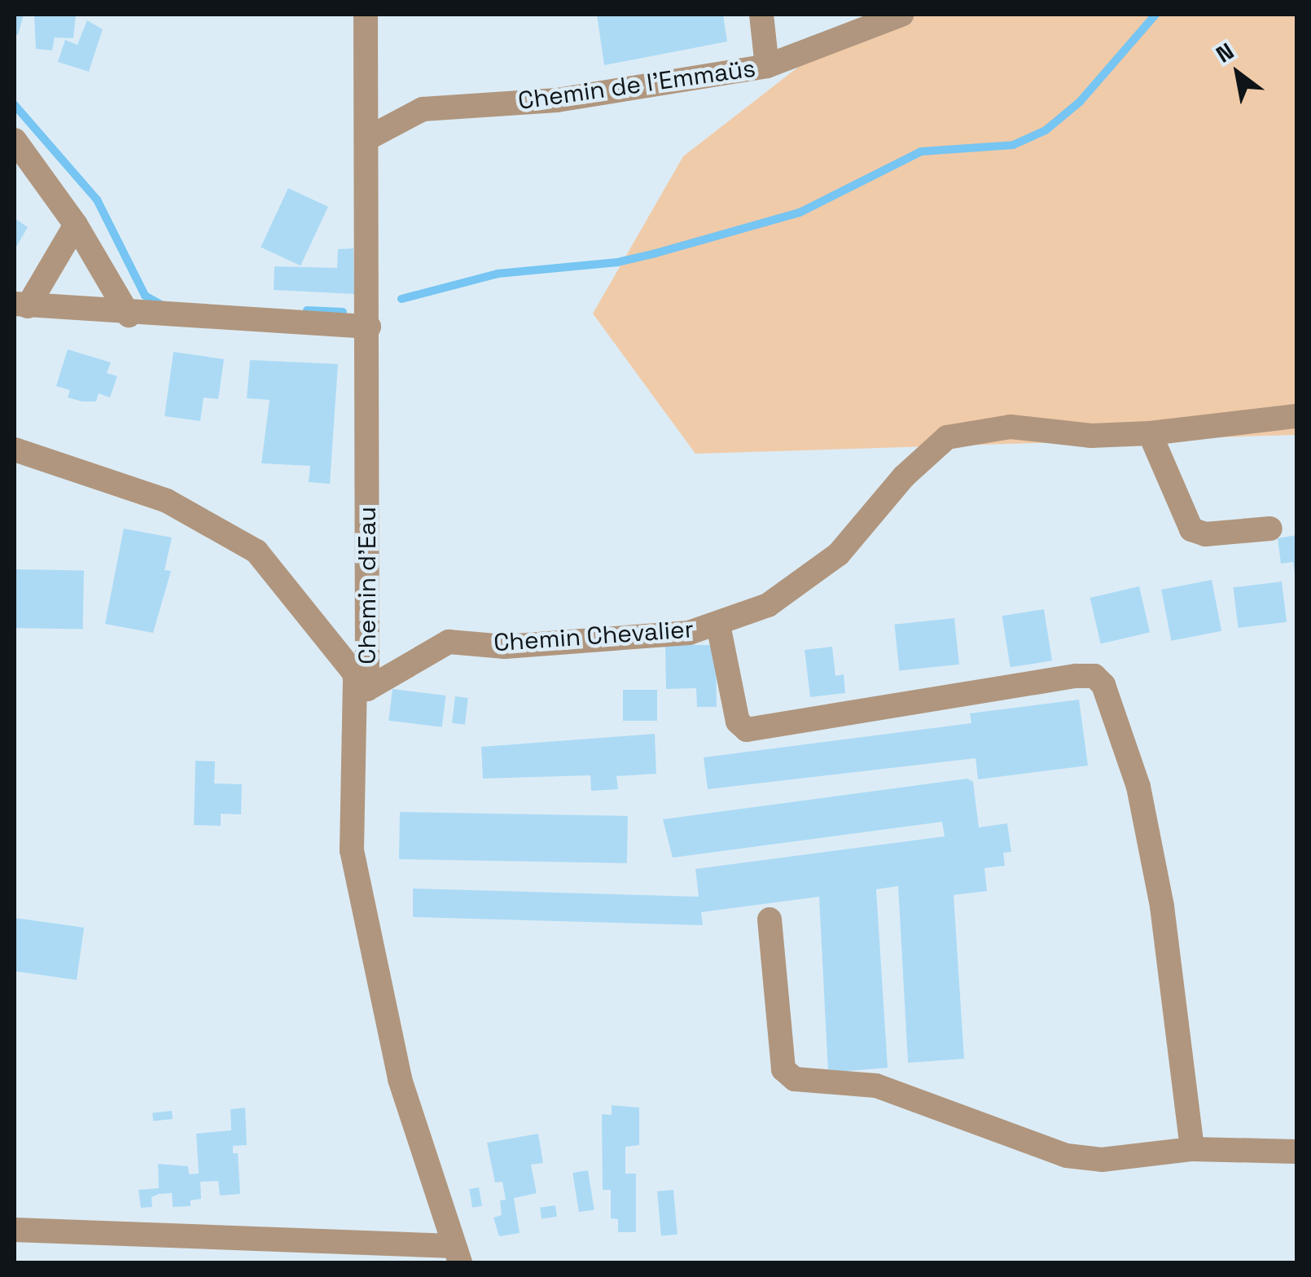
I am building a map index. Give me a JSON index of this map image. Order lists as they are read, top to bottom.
{
  "streets": {
    "street": ["Chemin de l'Emmaüs", "Chemin d'Eau", "Chemin Chevalier"]
  },
  "crossings": [
    ["Chemin de l'Emmaüs", "Chemin d'Eau"],
    ["Chemin d'Eau", "Chemin Chevalier"]
  ],
  "north": "top left"
}
